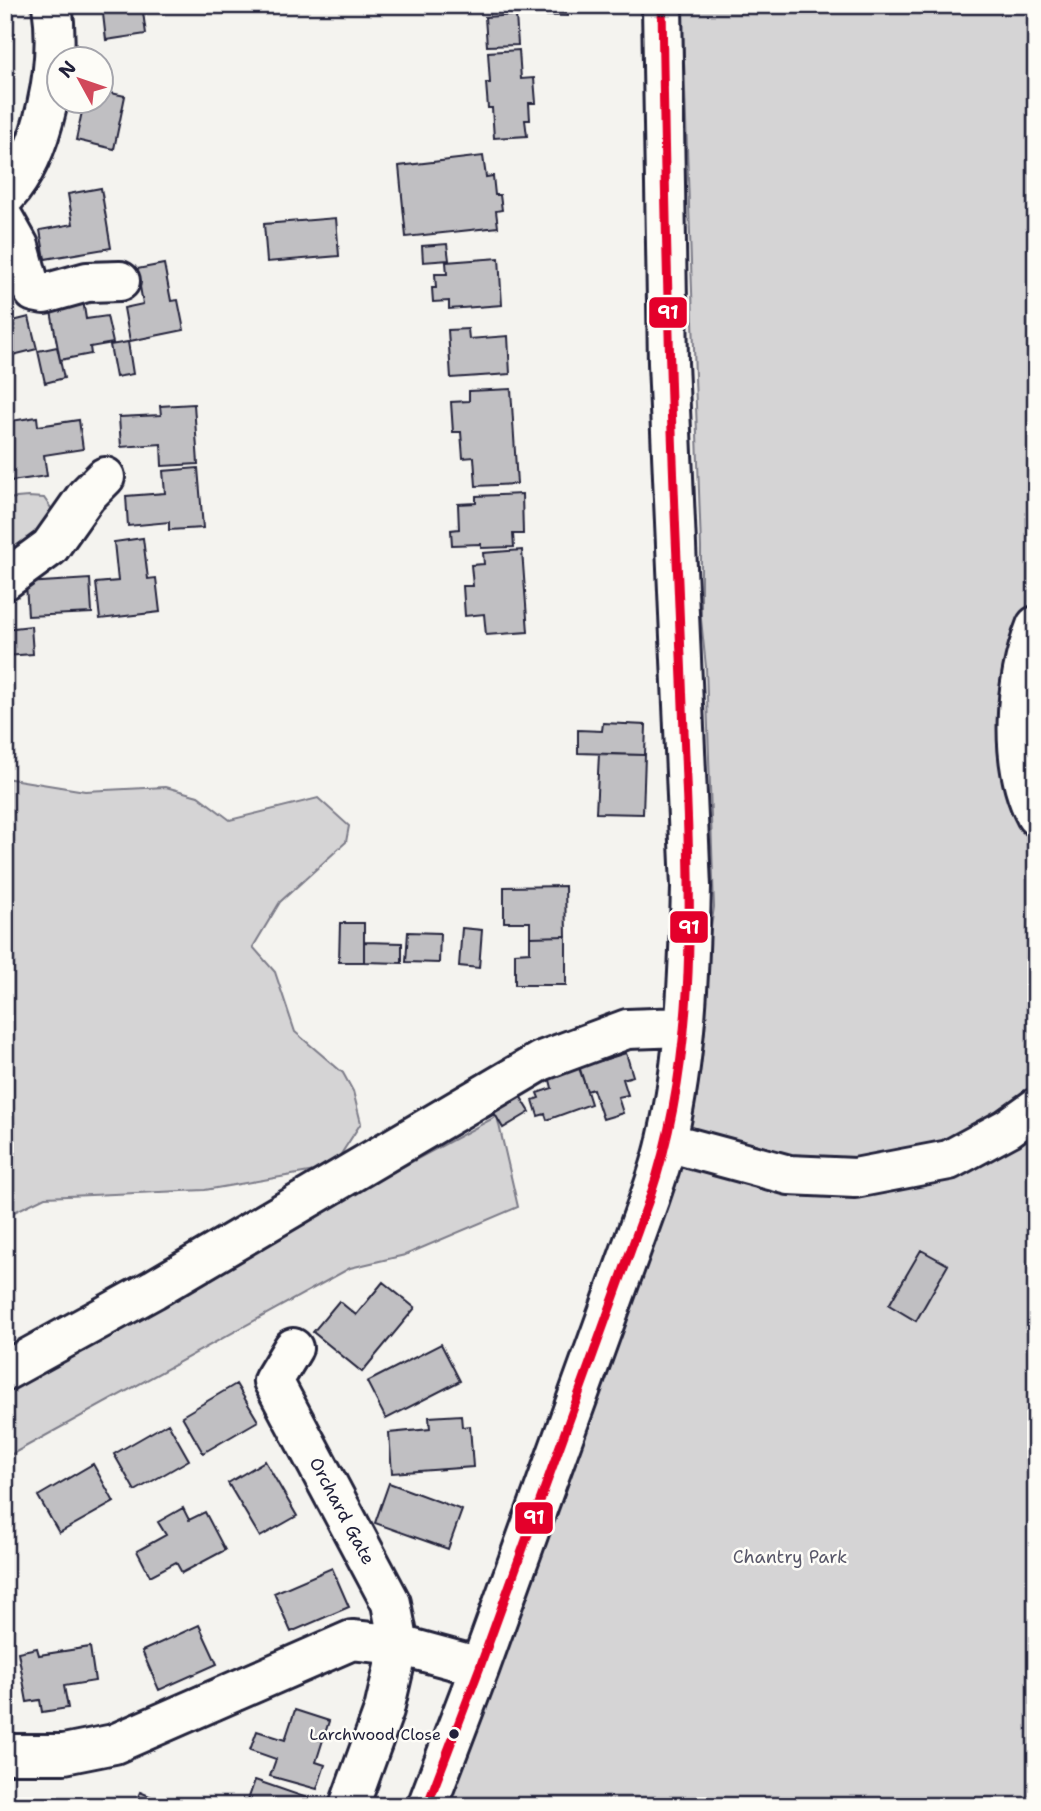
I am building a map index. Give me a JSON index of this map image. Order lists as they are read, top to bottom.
{
  "streets": {
    "street": ["Orchard Gate"]
  },
  "parks": ["Chantry Park"],
  "places": ["Larchwood Close"],
  "lines": ["transit line 91"],
  "north": "top left"
}
